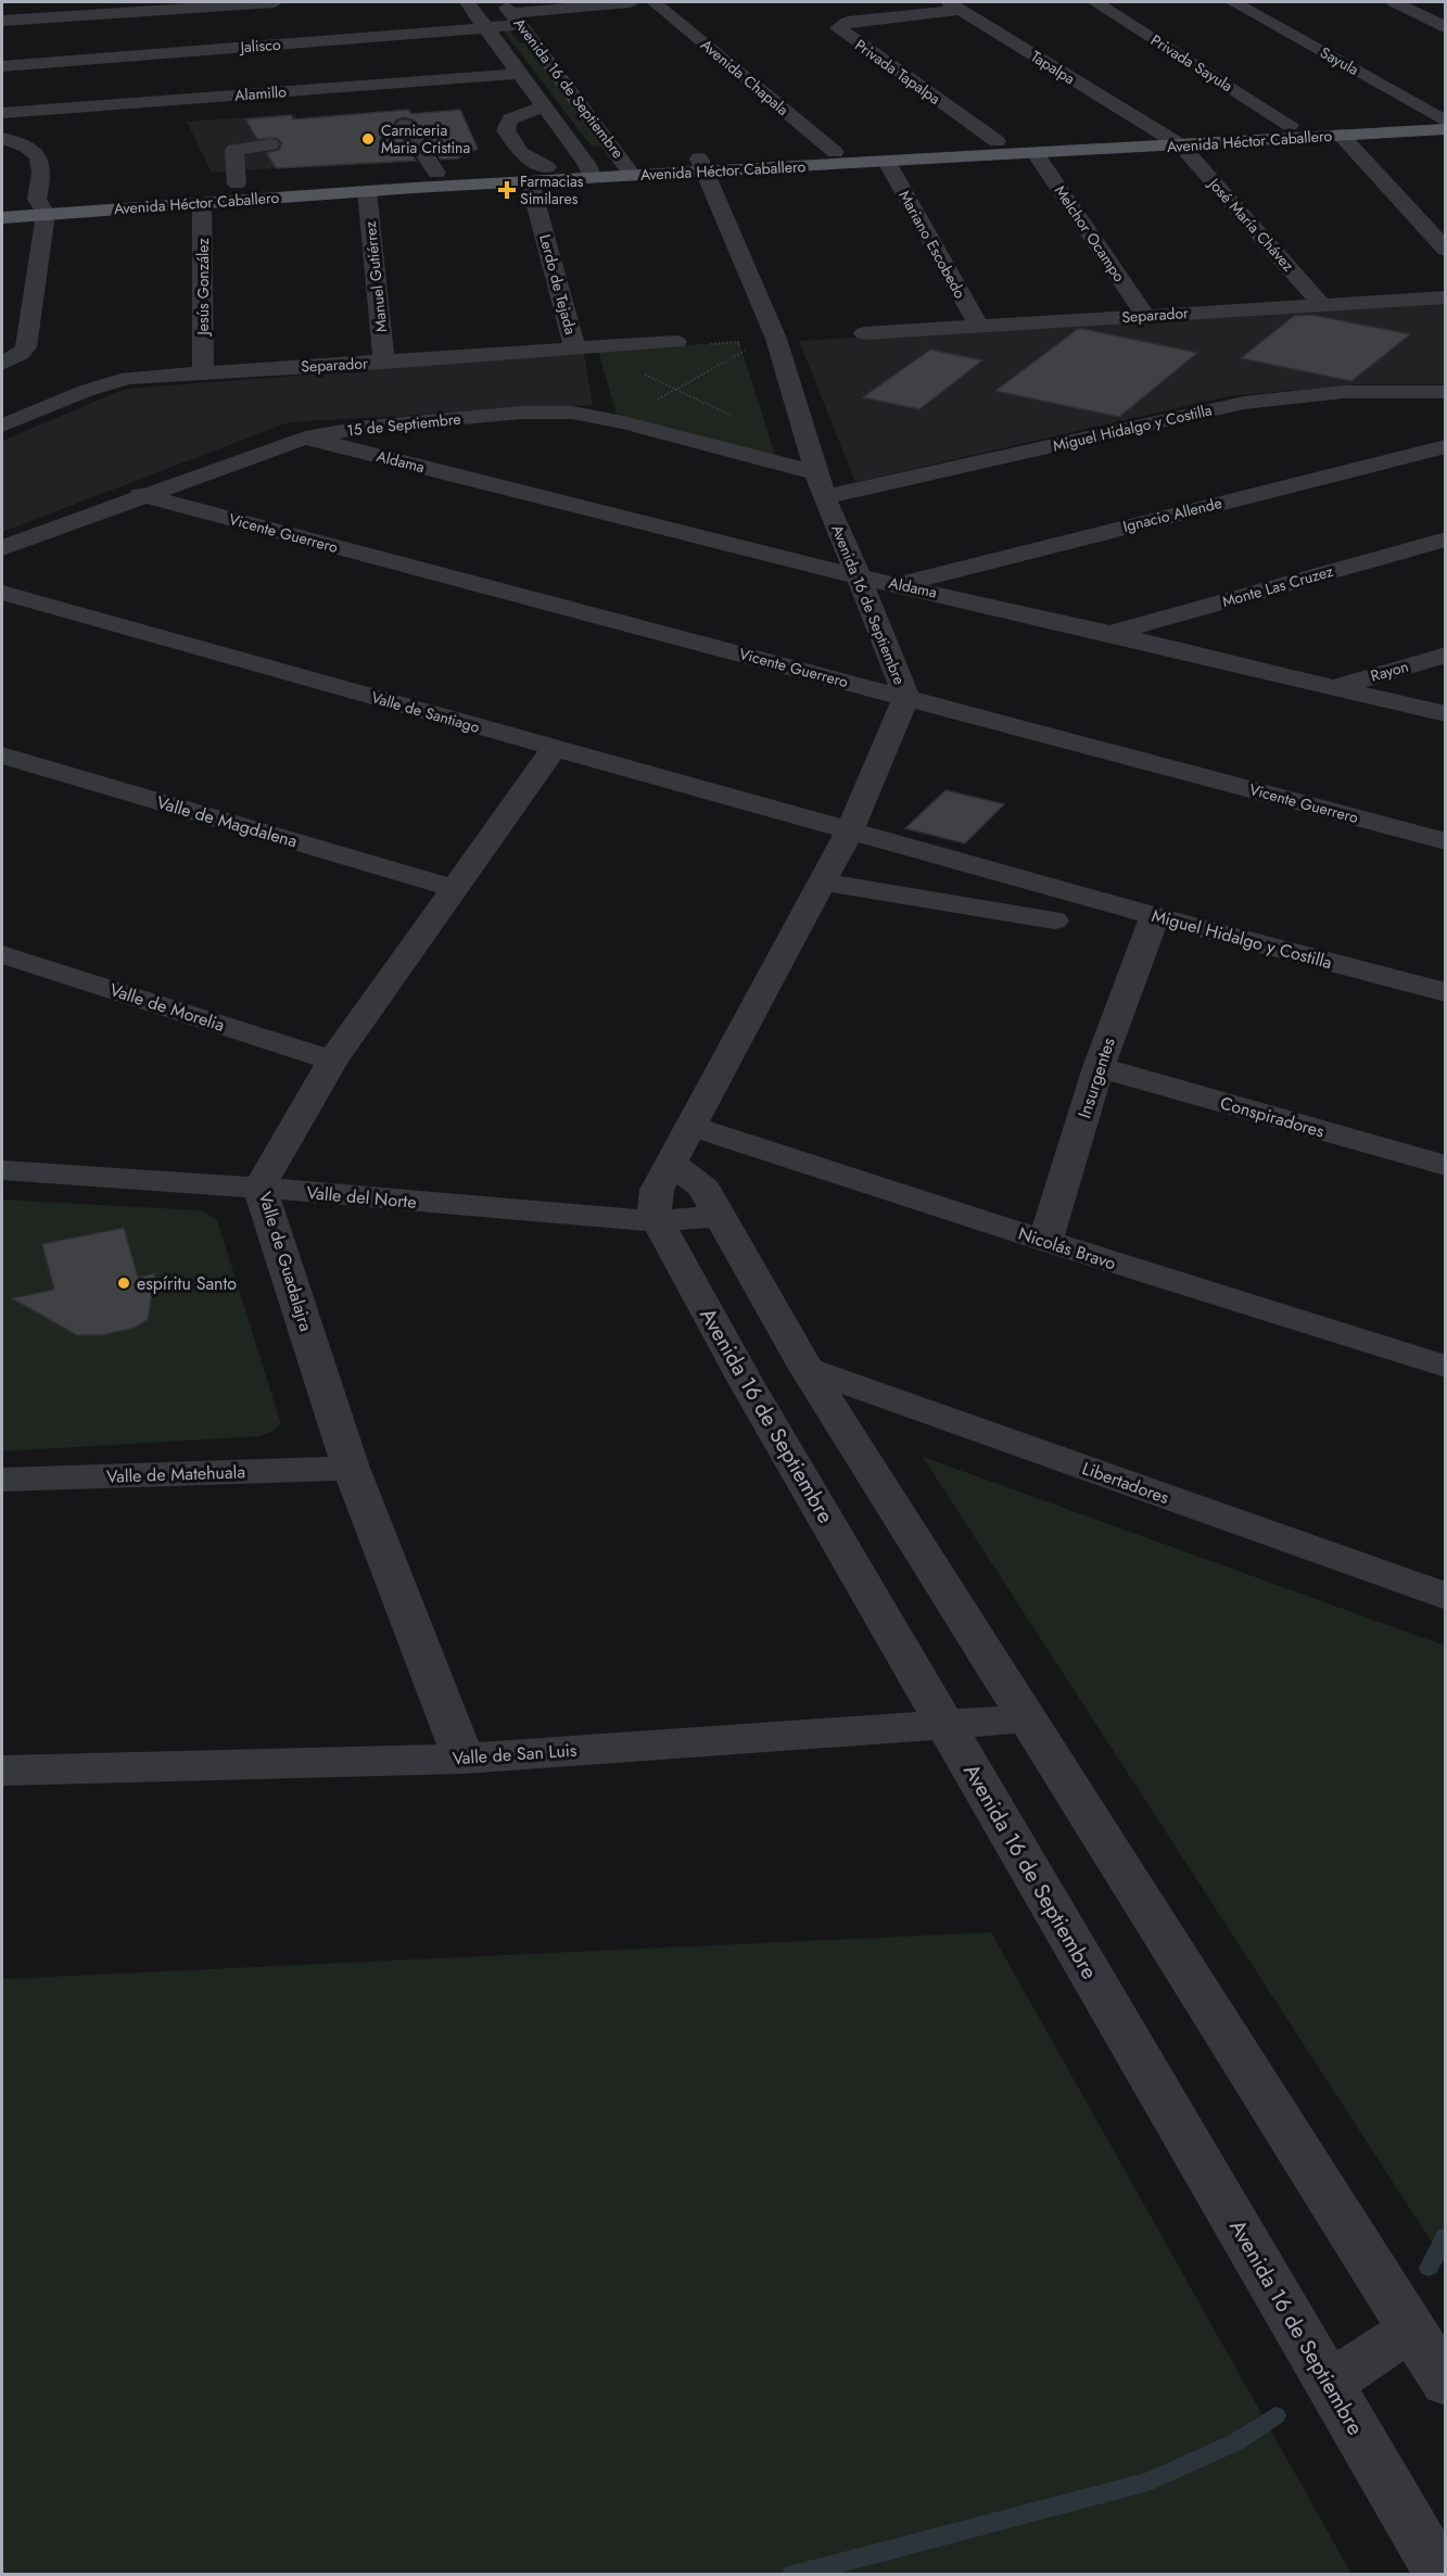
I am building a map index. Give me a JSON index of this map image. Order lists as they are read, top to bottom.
{
  "streets": {
    "main road": ["Avenida Héctor Caballero"],
    "street": [
      "Jalisco",
      "Sayula",
      "Privada Sayula",
      "Tapalpa",
      "Privada Tapalpa",
      "Avenida Chapala",
      "Avenida 16 de Septiembre",
      "Alamillo",
      "José María Chávez",
      "Melchor Ocampo",
      "Mariano Escobedo",
      "Manuel Gutiérrez",
      "Lerdo de Tejada",
      "Jesús González",
      "Separador",
      "15 de Septiembre",
      "Miguel Hidalgo y Costilla",
      "Aldama",
      "Ignacio Allende",
      "Vicente Guerrero",
      "Monte Las Cruzez",
      "Rayon",
      "Valle de Santiago",
      "Valle de Magdalena",
      "Valle de Morelia",
      "Insurgentes",
      "Conspiradores",
      "Valle del Norte",
      "Nicolás Bravo",
      "Valle de Guadalajra",
      "Valle de Matehuala",
      "Libertadores",
      "Valle de San Luis"
    ]
  },
  "crossings": [
    ["Jalisco", "Avenida 16 de Septiembre"],
    ["Sayula", "Avenida Héctor Caballero"],
    ["Privada Sayula", "Avenida Héctor Caballero"],
    ["Tapalpa", "Privada Tapalpa"],
    ["Tapalpa", "Avenida Héctor Caballero"],
    ["Tapalpa", "José María Chávez"],
    ["Privada Tapalpa", "Avenida Héctor Caballero"],
    ["Avenida Chapala", "Avenida Héctor Caballero"],
    ["Avenida 16 de Septiembre", "Alamillo"],
    ["Avenida 16 de Septiembre", "Avenida Héctor Caballero"],
    ["Avenida 16 de Septiembre", "15 de Septiembre"],
    ["Avenida 16 de Septiembre", "Miguel Hidalgo y Costilla"],
    ["Avenida 16 de Septiembre", "Aldama"],
    ["Avenida 16 de Septiembre", "Vicente Guerrero"],
    ["Avenida 16 de Septiembre", "Valle de Santiago"],
    ["Avenida 16 de Septiembre", "Valle del Norte"],
    ["Avenida 16 de Septiembre", "Nicolás Bravo"],
    ["Avenida 16 de Septiembre", "Valle de San Luis"],
    ["Avenida Héctor Caballero", "José María Chávez"],
    ["Avenida Héctor Caballero", "Melchor Ocampo"],
    ["Avenida Héctor Caballero", "Mariano Escobedo"],
    ["Avenida Héctor Caballero", "Manuel Gutiérrez"],
    ["Avenida Héctor Caballero", "Lerdo de Tejada"],
    ["Avenida Héctor Caballero", "Jesús González"],
    ["José María Chávez", "Separador"],
    ["Melchor Ocampo", "Separador"],
    ["Mariano Escobedo", "Separador"],
    ["Manuel Gutiérrez", "Separador"],
    ["Lerdo de Tejada", "Separador"],
    ["Jesús González", "Separador"],
    ["15 de Septiembre", "Miguel Hidalgo y Costilla"],
    ["15 de Septiembre", "Aldama"],
    ["15 de Septiembre", "Vicente Guerrero"],
    ["Miguel Hidalgo y Costilla", "Valle de Santiago"],
    ["Miguel Hidalgo y Costilla", "Insurgentes"],
    ["Aldama", "Ignacio Allende"],
    ["Aldama", "Monte Las Cruzez"],
    ["Aldama", "Rayon"],
    ["Valle de Santiago", "Valle de Guadalajra"],
    ["Valle de Magdalena", "Valle de Guadalajra"],
    ["Valle de Morelia", "Valle de Guadalajra"],
    ["Insurgentes", "Conspiradores"],
    ["Insurgentes", "Nicolás Bravo"],
    ["Valle del Norte", "Valle de Guadalajra"],
    ["Valle de Guadalajra", "Valle de Matehuala"],
    ["Valle de Guadalajra", "Valle de San Luis"]
  ],
  "places": {
    "other": ["Carniceria Maria Cristina", "espíritu Santo"],
    "health": ["Farmacias Similares"]
  }
}
